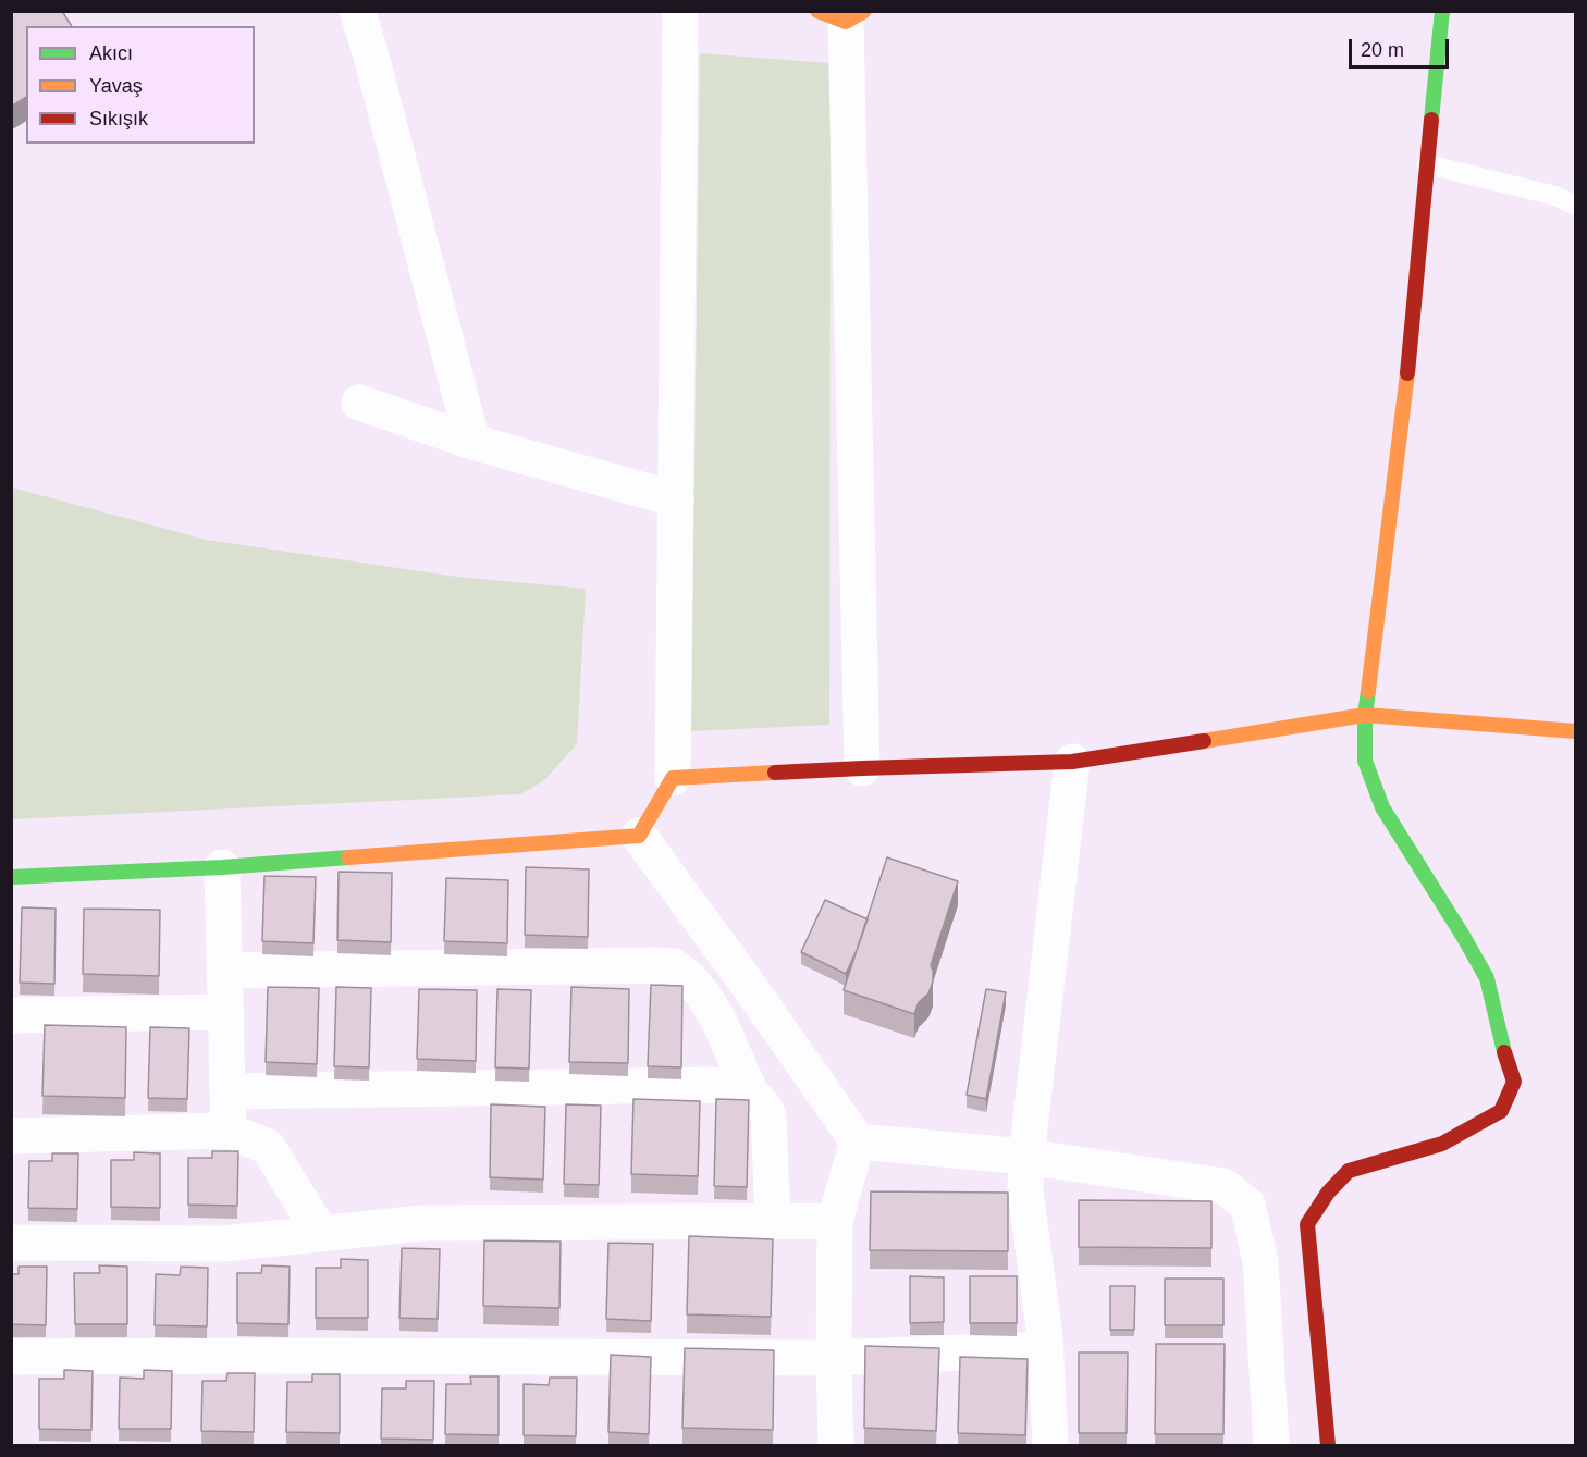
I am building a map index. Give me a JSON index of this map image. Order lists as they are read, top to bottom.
{
  "legend": ["Akıcı", "Yavaş", "Sıkışık"],
  "scale_bar": "20 m"
}
